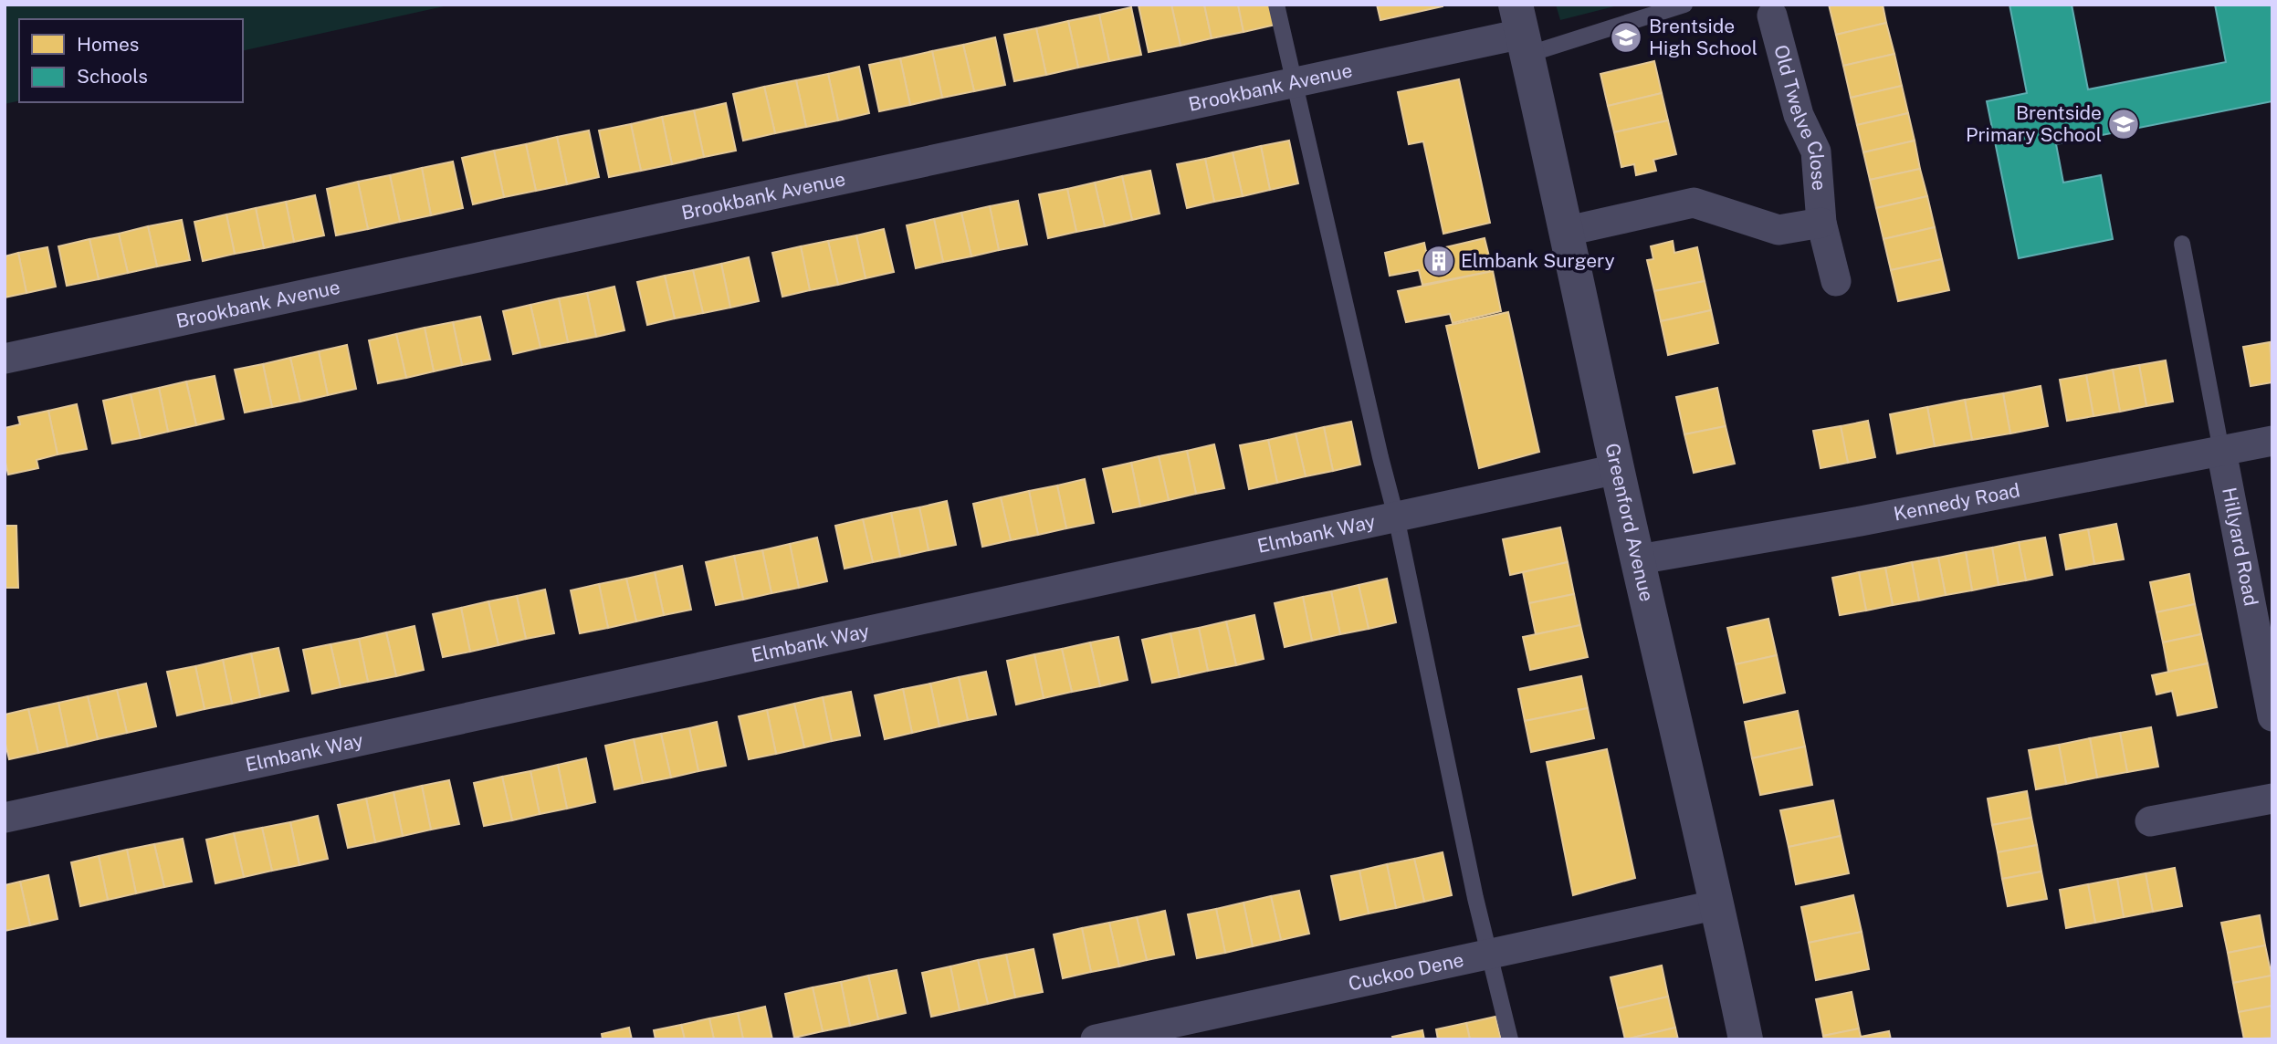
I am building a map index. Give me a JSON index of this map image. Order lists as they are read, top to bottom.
{
  "streets": {
    "street": [
      "Brookbank Avenue",
      "Old Twelve Close",
      "Kennedy Road",
      "Greenford Avenue",
      "Elmbank Way",
      "Hillyard Road",
      "Cuckoo Dene"
    ]
  },
  "crossings": [
    ["Brookbank Avenue", "Greenford Avenue"],
    ["Kennedy Road", "Greenford Avenue"],
    ["Kennedy Road", "Hillyard Road"],
    ["Greenford Avenue", "Elmbank Way"],
    ["Greenford Avenue", "Cuckoo Dene"]
  ],
  "places": {
    "school or university": ["Brentside High School", "Brentside Primary School"],
    "building": ["Elmbank Surgery"]
  },
  "legend": ["Homes", "Schools"]
}
